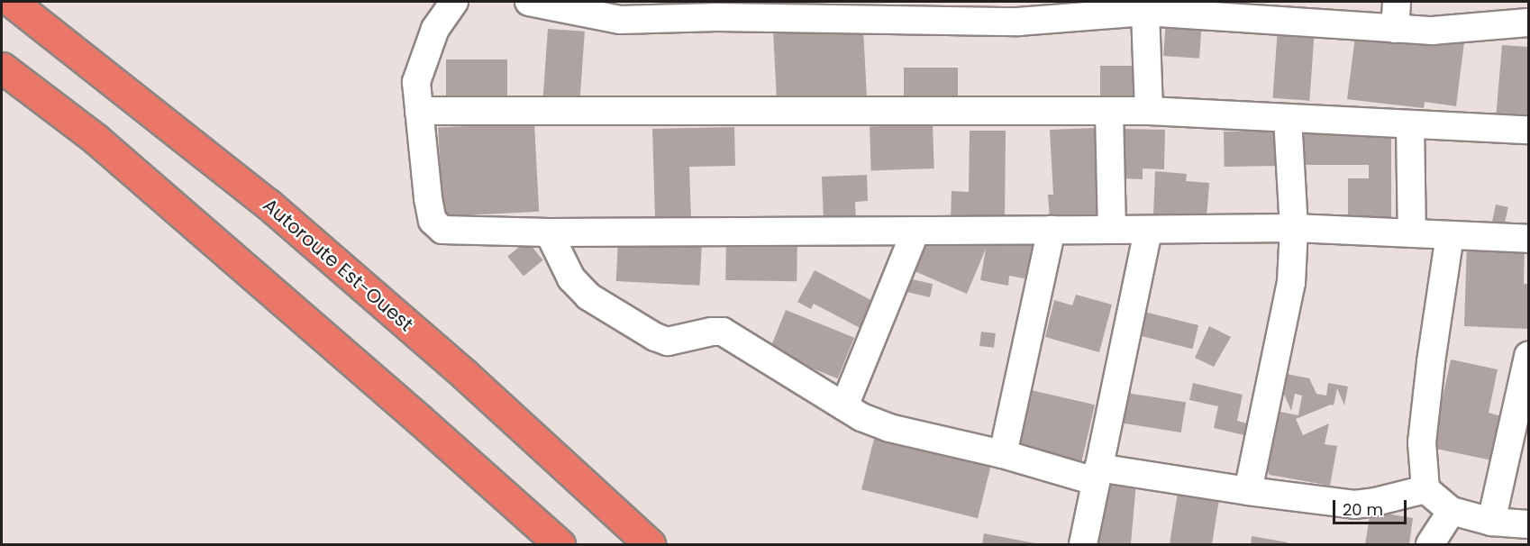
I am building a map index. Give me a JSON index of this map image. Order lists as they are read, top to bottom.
{
  "streets": {
    "highway": ["Autoroute Est-Ouest"]
  },
  "scale_bar": "20 m"
}
